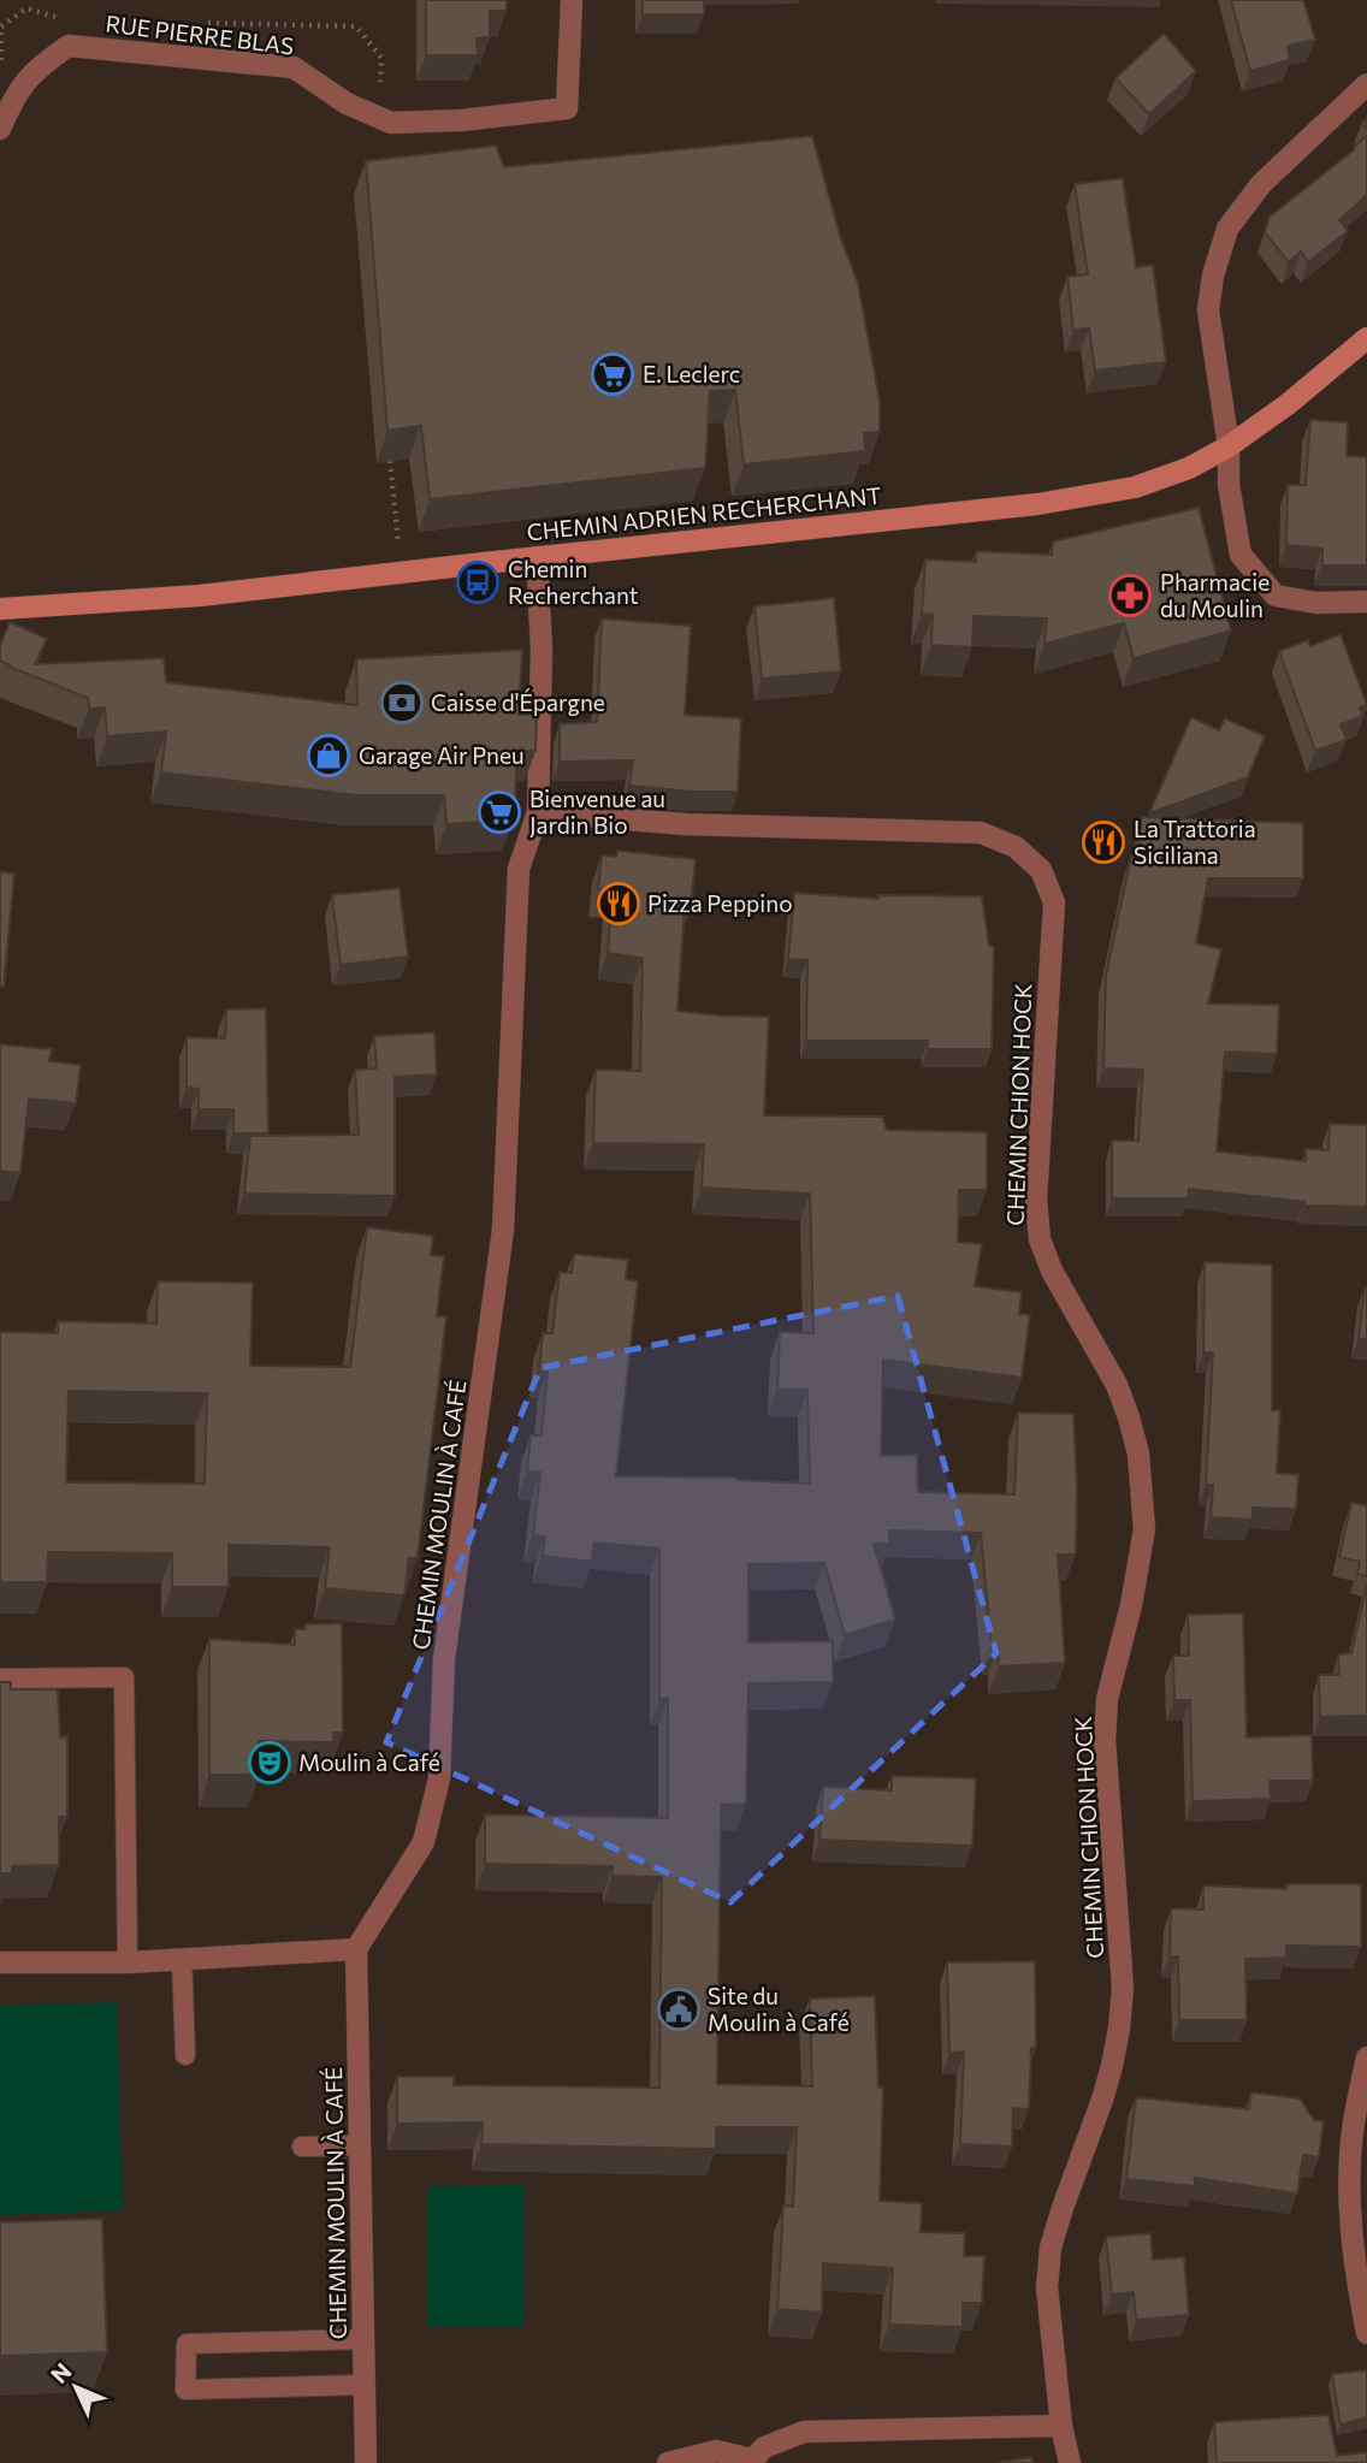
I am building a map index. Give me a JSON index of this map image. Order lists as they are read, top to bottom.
{
  "streets": {
    "main road": ["CHEMIN ADRIEN RECHERCHANT"],
    "street": ["RUE PIERRE BLAS", "CHEMIN CHION HOCK", "CHEMIN MOULIN À CAFÉ"]
  },
  "crossings": [
    ["CHEMIN ADRIEN RECHERCHANT", "CHEMIN MOULIN À CAFÉ"],
    ["CHEMIN CHION HOCK", "CHEMIN MOULIN À CAFÉ"]
  ],
  "places": {
    "supermarket": ["E. Leclerc", "Bienvenue au Jardin Bio"],
    "bus stop": ["Chemin Recherchant"],
    "pharmacy": ["Pharmacie du Moulin"],
    "bank": ["Caisse d'Épargne"],
    "shop": ["Garage Air Pneu"],
    "restaurant": ["La Trattoria Siciliana", "Pizza Peppino"],
    "theatre": ["Moulin à Café"],
    "public building": ["Site du Moulin à Café"]
  },
  "north": "top left"
}
